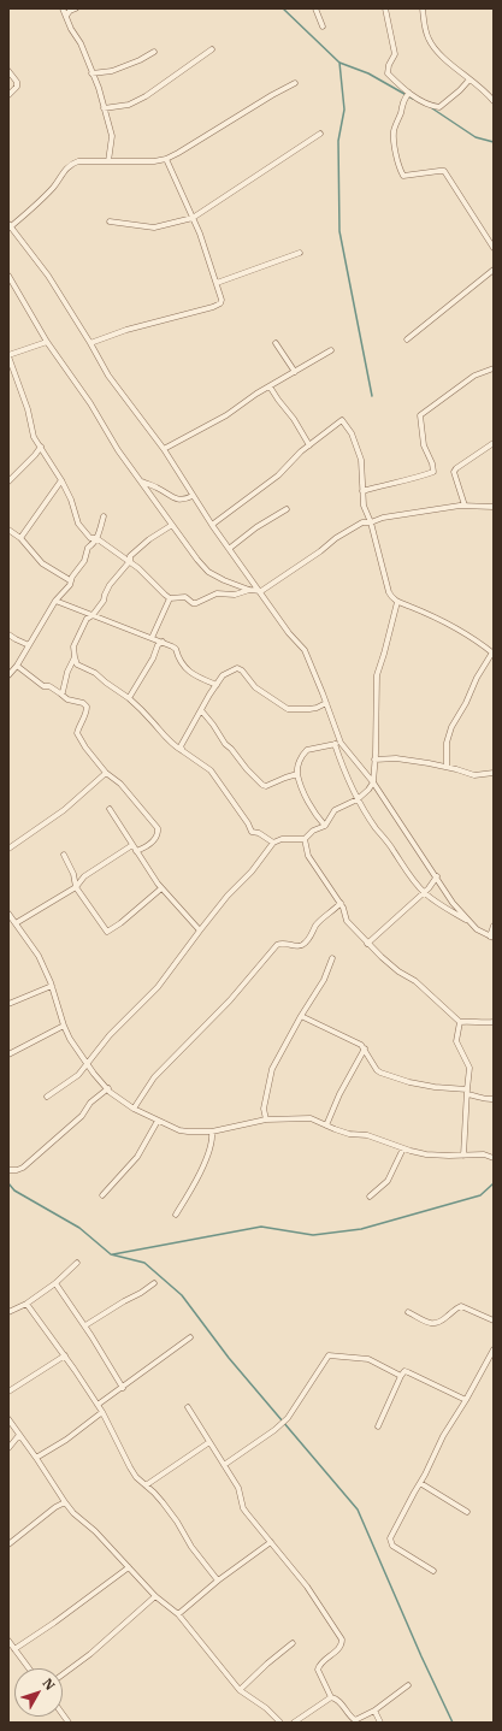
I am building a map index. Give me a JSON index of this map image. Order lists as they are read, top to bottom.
{
  "north": "top right"
}
